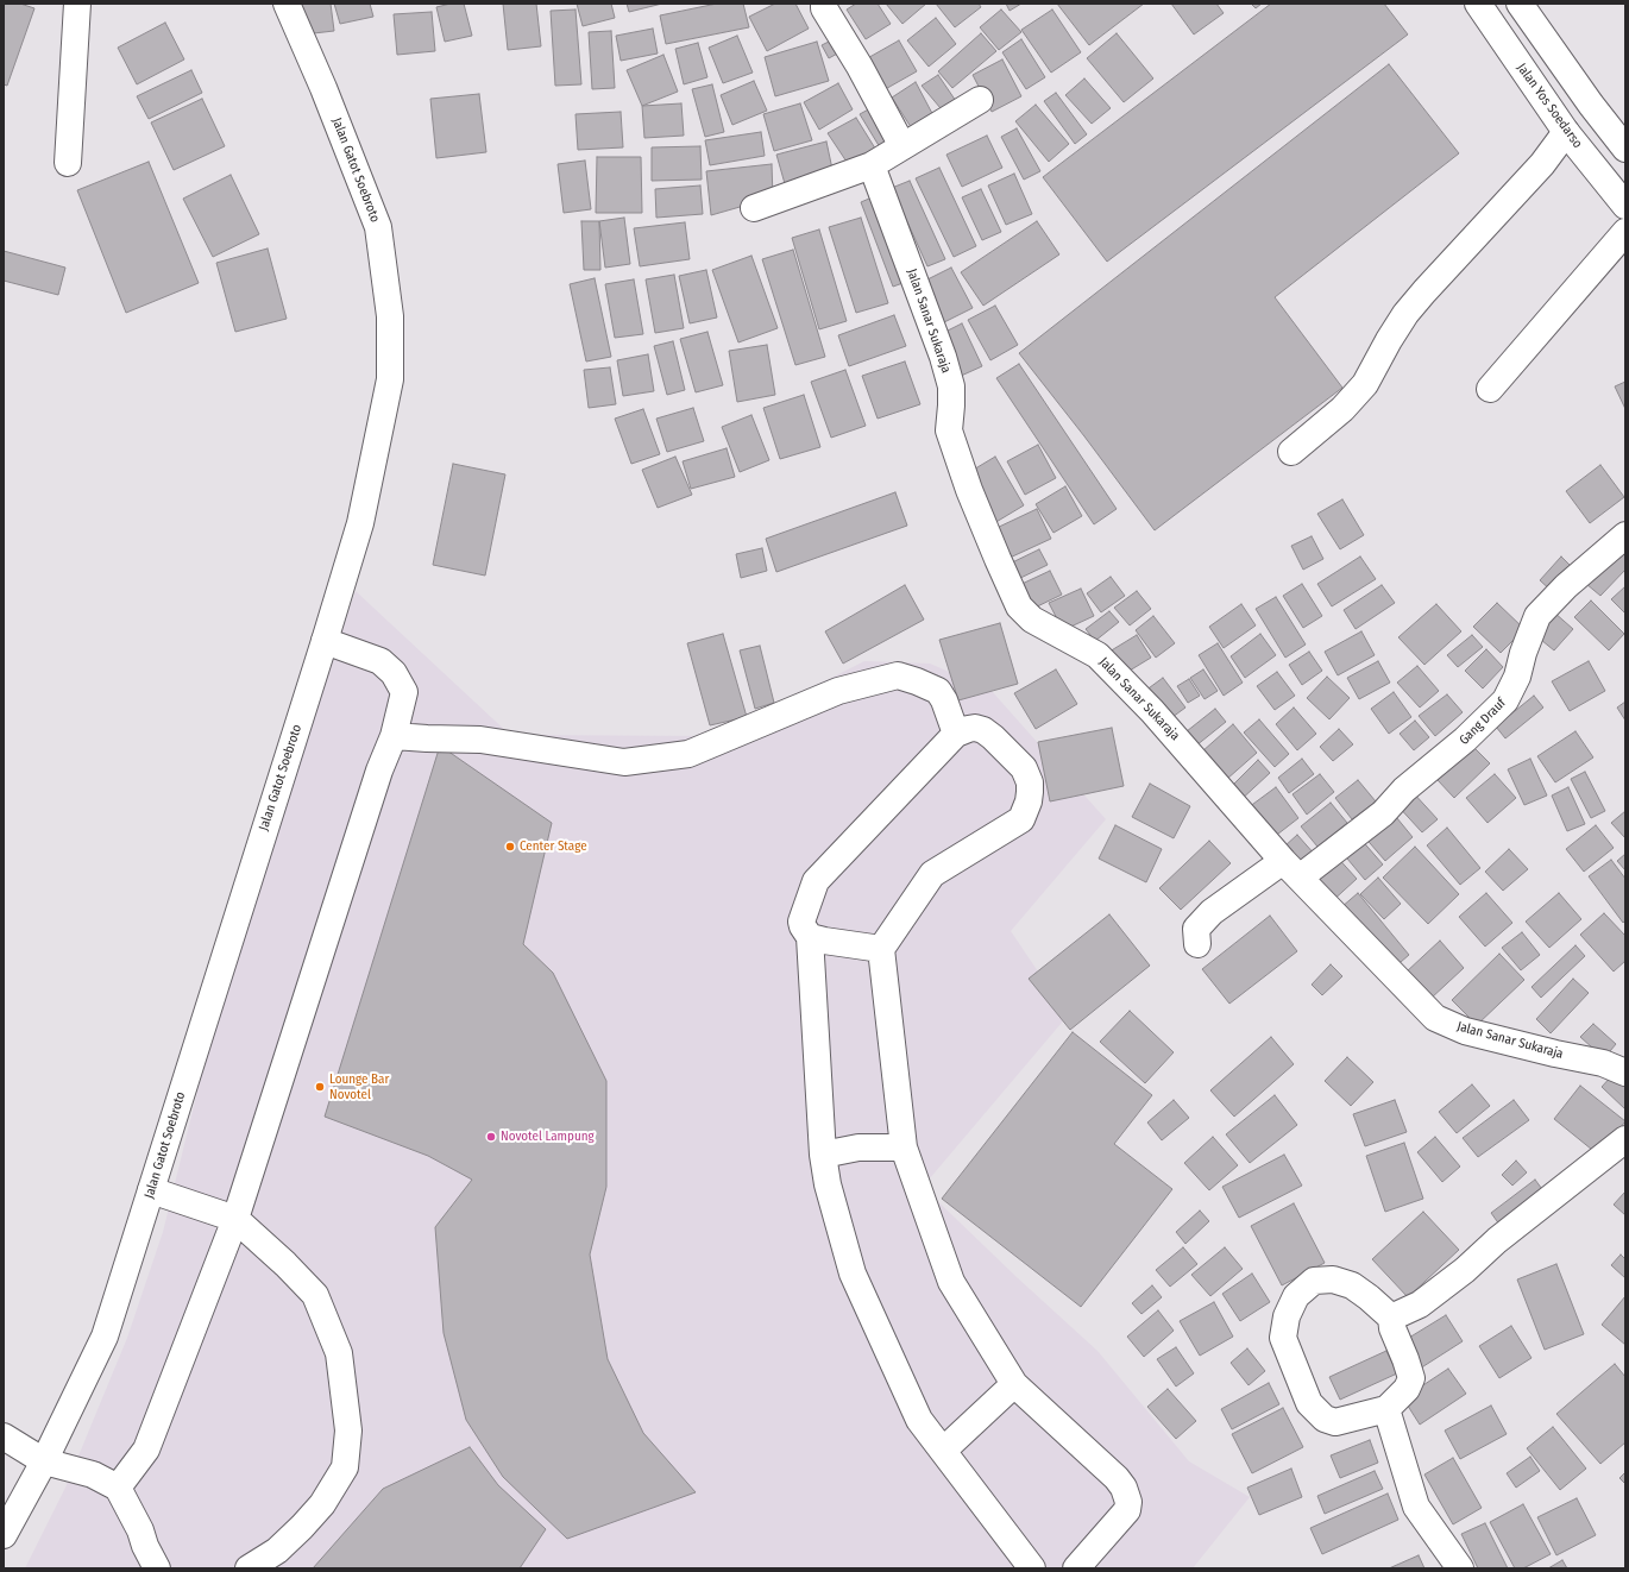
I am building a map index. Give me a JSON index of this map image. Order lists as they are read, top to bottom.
{
  "streets": {
    "main road": [
      "Jalan Yos Soedarso",
      "Jalan Gatot Soebroto",
      "Jalan Sanar Sukaraja",
      "Gang Drauf"
    ]
  },
  "crossings": [
    ["Jalan Sanar Sukaraja", "Gang Drauf"]
  ],
  "places": ["Center Stage", "Lounge Bar Novotel", "Novotel Lampung"]
}
